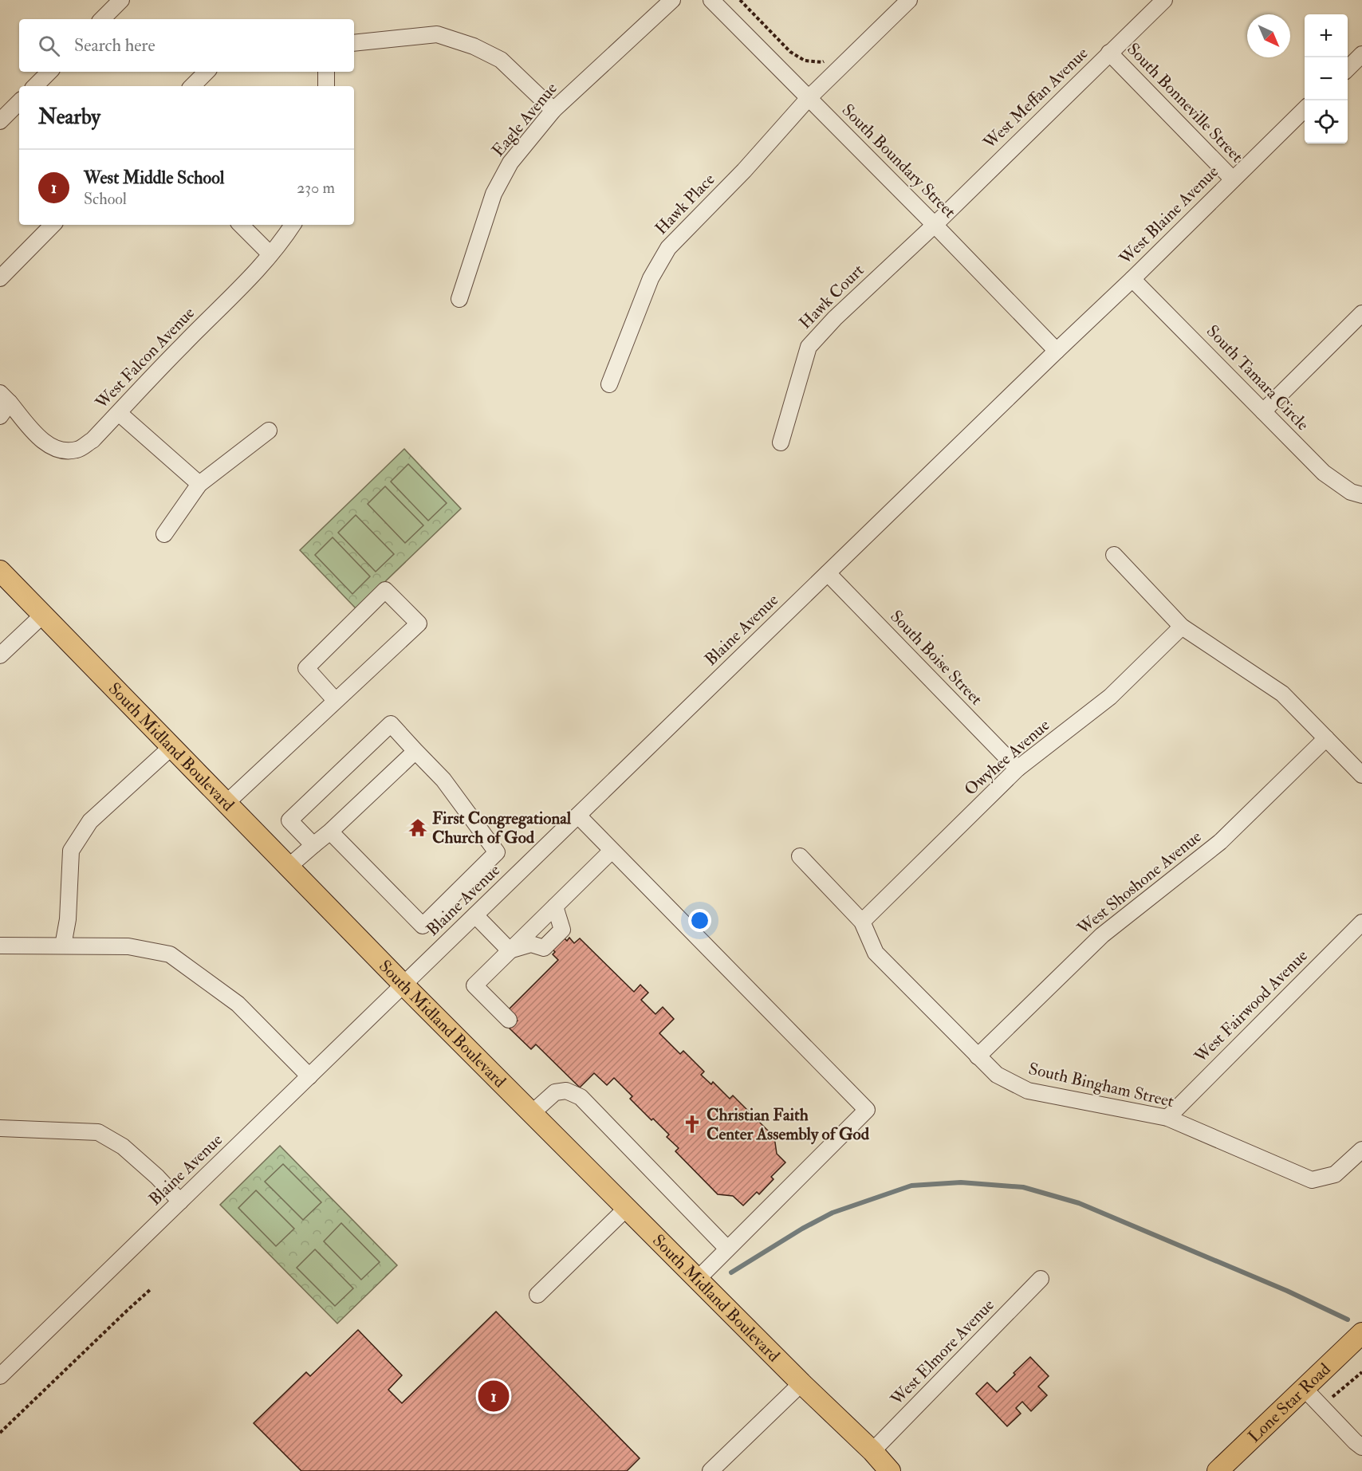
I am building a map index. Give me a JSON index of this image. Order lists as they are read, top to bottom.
{
  "streets": {
    "main road": ["South Midland Boulevard", "Lone Star Road"],
    "street": [
      "West Meffan Avenue",
      "South Bonneville Street",
      "Eagle Avenue",
      "South Boundary Street",
      "Hawk Place",
      "West Blaine Avenue",
      "Hawk Court",
      "West Falcon Avenue",
      "South Tamara Circle",
      "Blaine Avenue",
      "South Boise Street",
      "Owyhee Avenue",
      "West Shoshone Avenue",
      "West Fairwood Avenue",
      "South Bingham Street",
      "West Elmore Avenue"
    ]
  },
  "crossings": [
    ["West Meffan Avenue", "South Bonneville Street"],
    ["West Meffan Avenue", "South Boundary Street"],
    ["West Meffan Avenue", "Hawk Court"],
    ["South Bonneville Street", "West Blaine Avenue"],
    ["South Boundary Street", "Hawk Place"],
    ["South Boundary Street", "West Blaine Avenue"],
    ["South Boundary Street", "Hawk Court"],
    ["South Boundary Street", "Blaine Avenue"],
    ["West Blaine Avenue", "South Tamara Circle"],
    ["West Blaine Avenue", "Blaine Avenue"],
    ["Blaine Avenue", "South Boise Street"],
    ["Blaine Avenue", "South Midland Boulevard"],
    ["South Boise Street", "Owyhee Avenue"],
    ["South Midland Boulevard", "West Elmore Avenue"],
    ["Owyhee Avenue", "South Bingham Street"],
    ["West Shoshone Avenue", "South Bingham Street"],
    ["West Fairwood Avenue", "South Bingham Street"]
  ],
  "places": {
    "temple": ["First Congregational Church of God"],
    "church": ["Christian Faith Center Assembly of God"]
  },
  "north": "bottom right",
  "page": {
    "map_buttons": ["+", "−"],
    "search": "Search here",
    "heading": "Nearby",
    "list": [
      {
        "mark": "1",
        "name": "West Middle School",
        "note": "School",
        "value": "230 m"
      }
    ],
    "pins": "1"
  }
}
